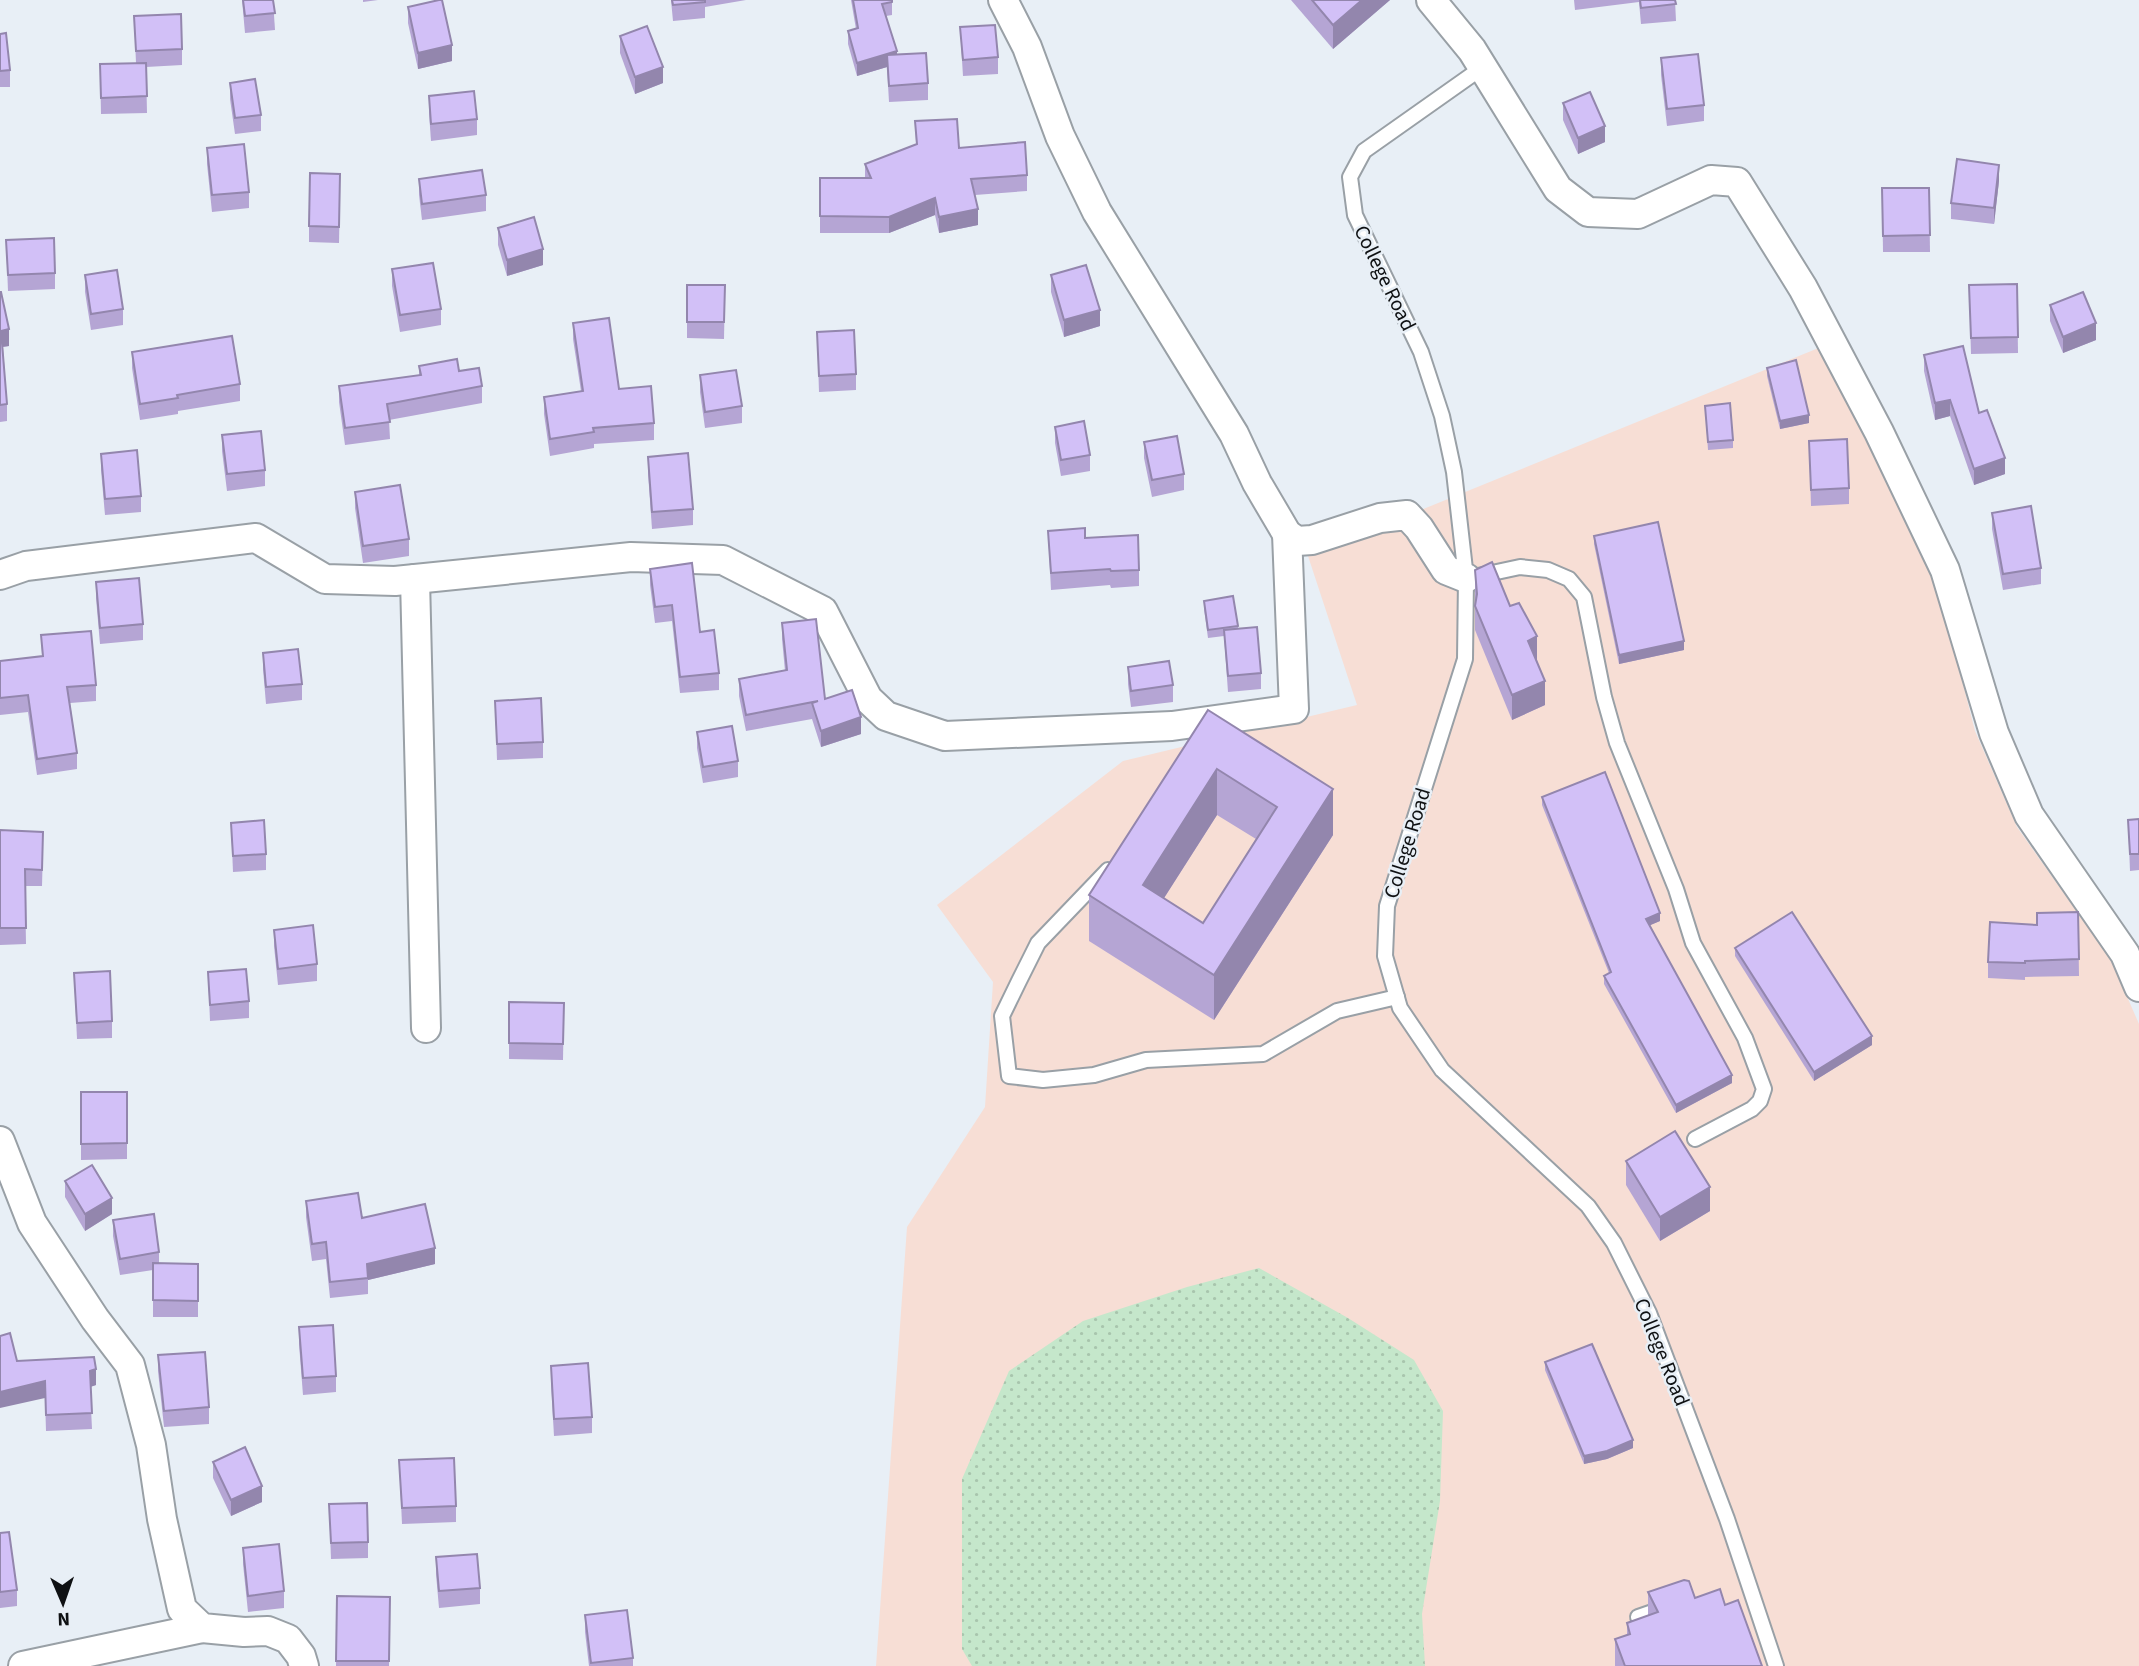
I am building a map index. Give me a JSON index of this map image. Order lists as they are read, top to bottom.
{
  "streets": {
    "lane": ["College Road"]
  },
  "north": "bottom"
}
